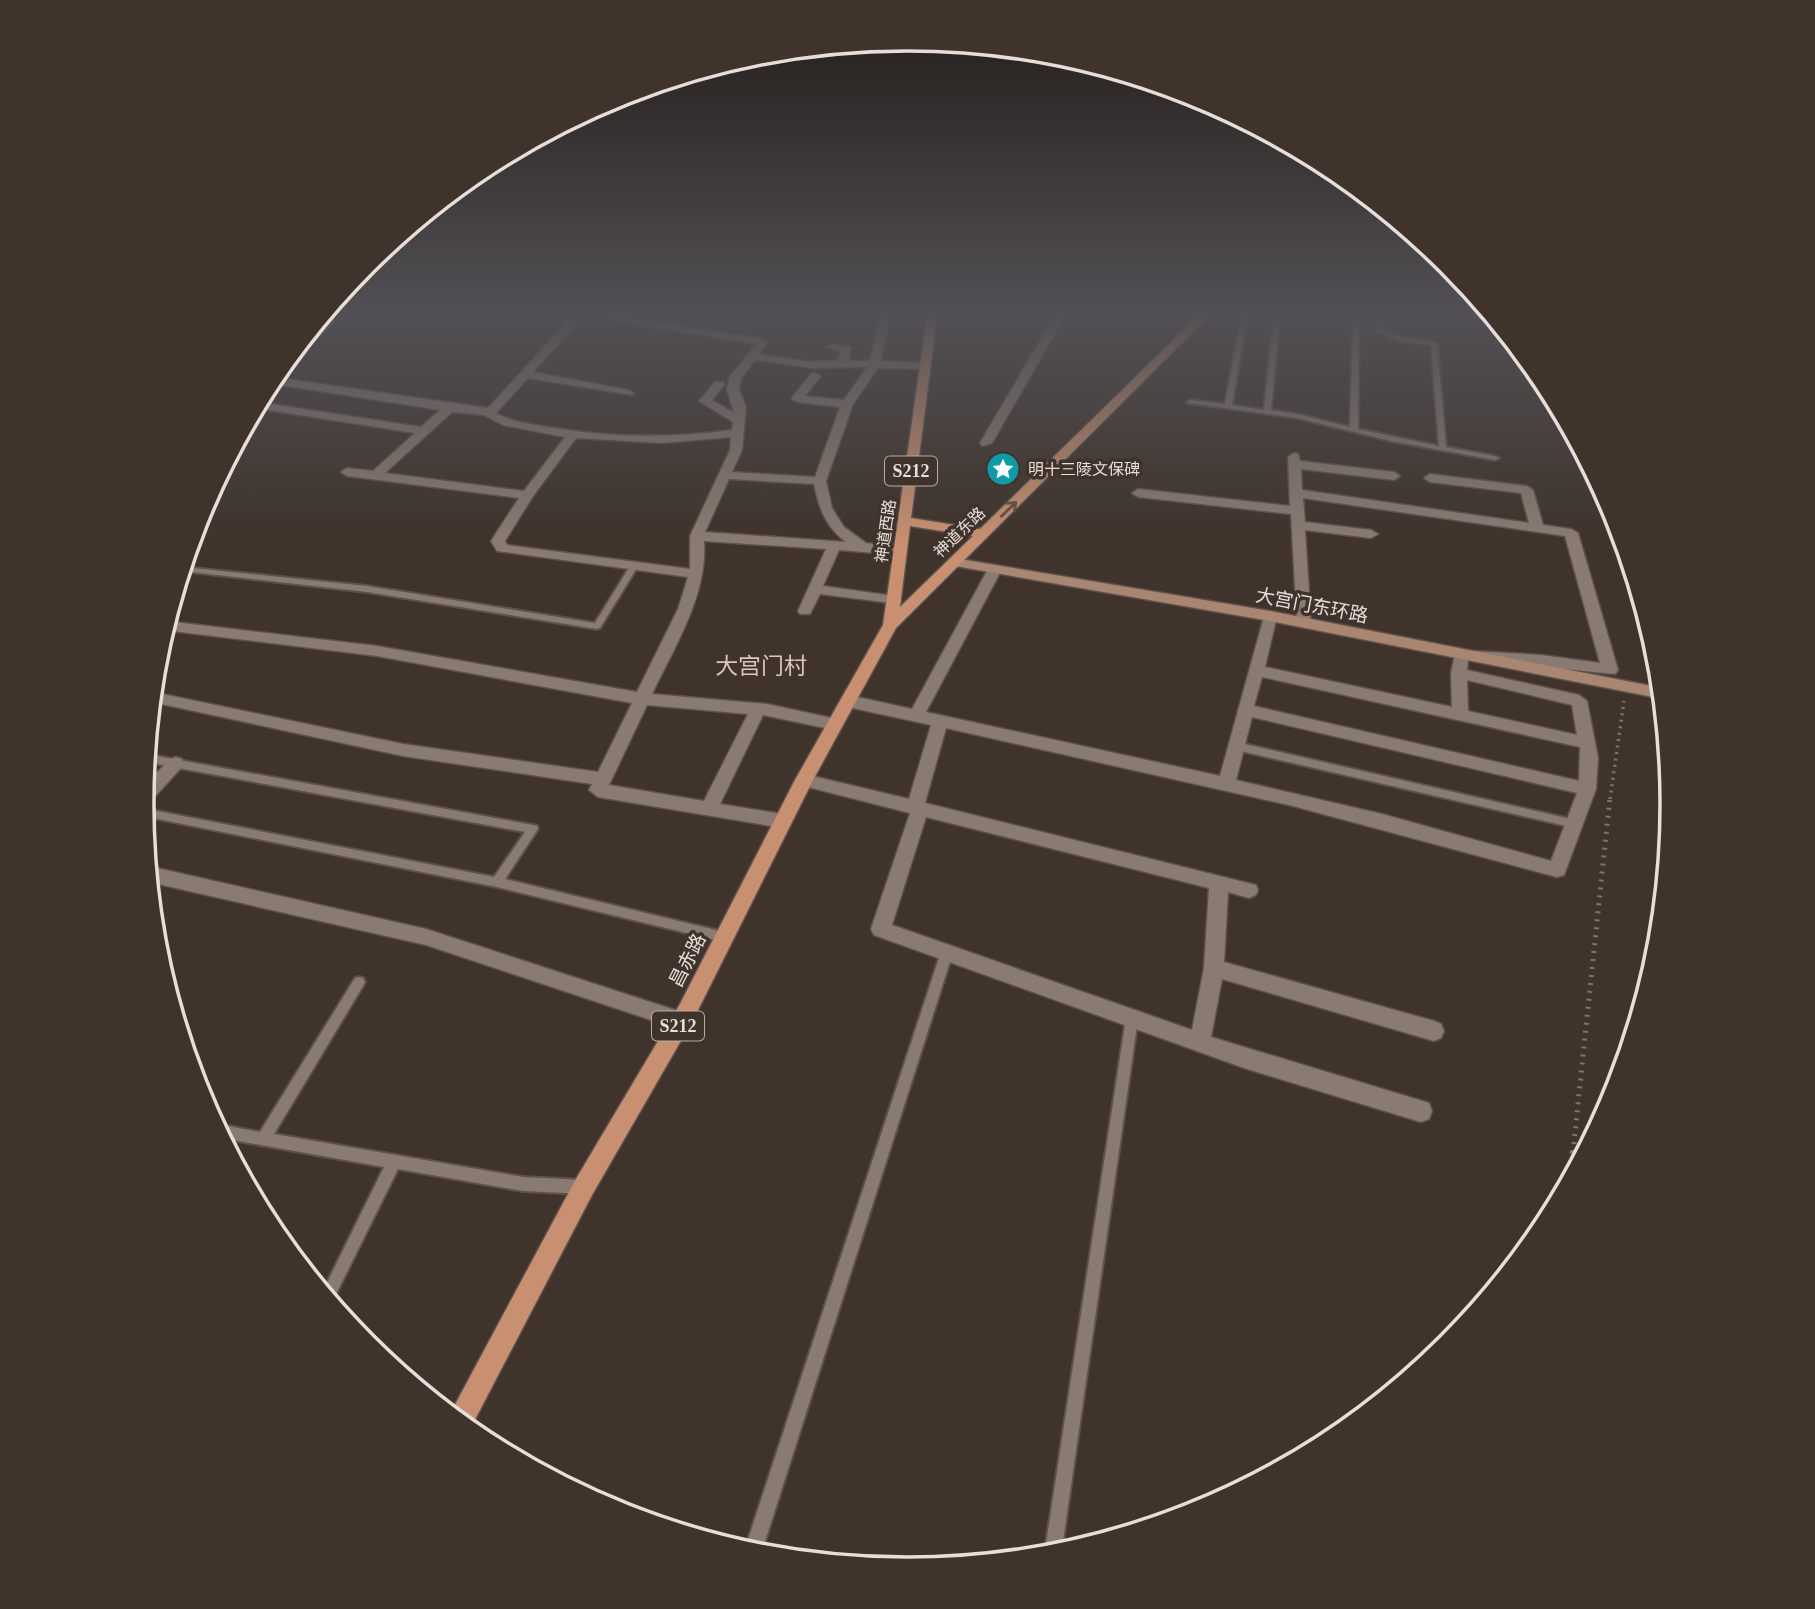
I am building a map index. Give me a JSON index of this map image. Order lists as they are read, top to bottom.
{
  "streets": {
    "main road": [
      "S212",
      "神道西路",
      "神道东路",
      "昌赤路"
    ],
    "street": ["大宫门东环路"]
  },
  "crossings": [
    ["神道西路", "神道东路"],
    ["神道西路", "昌赤路"],
    ["神道东路", "大宫门东环路"],
    ["神道东路", "昌赤路"]
  ],
  "one_way": ["神道东路"],
  "districts": ["大宫门村"],
  "places": {
    "place": ["明十三陵文保碑"]
  }
}
